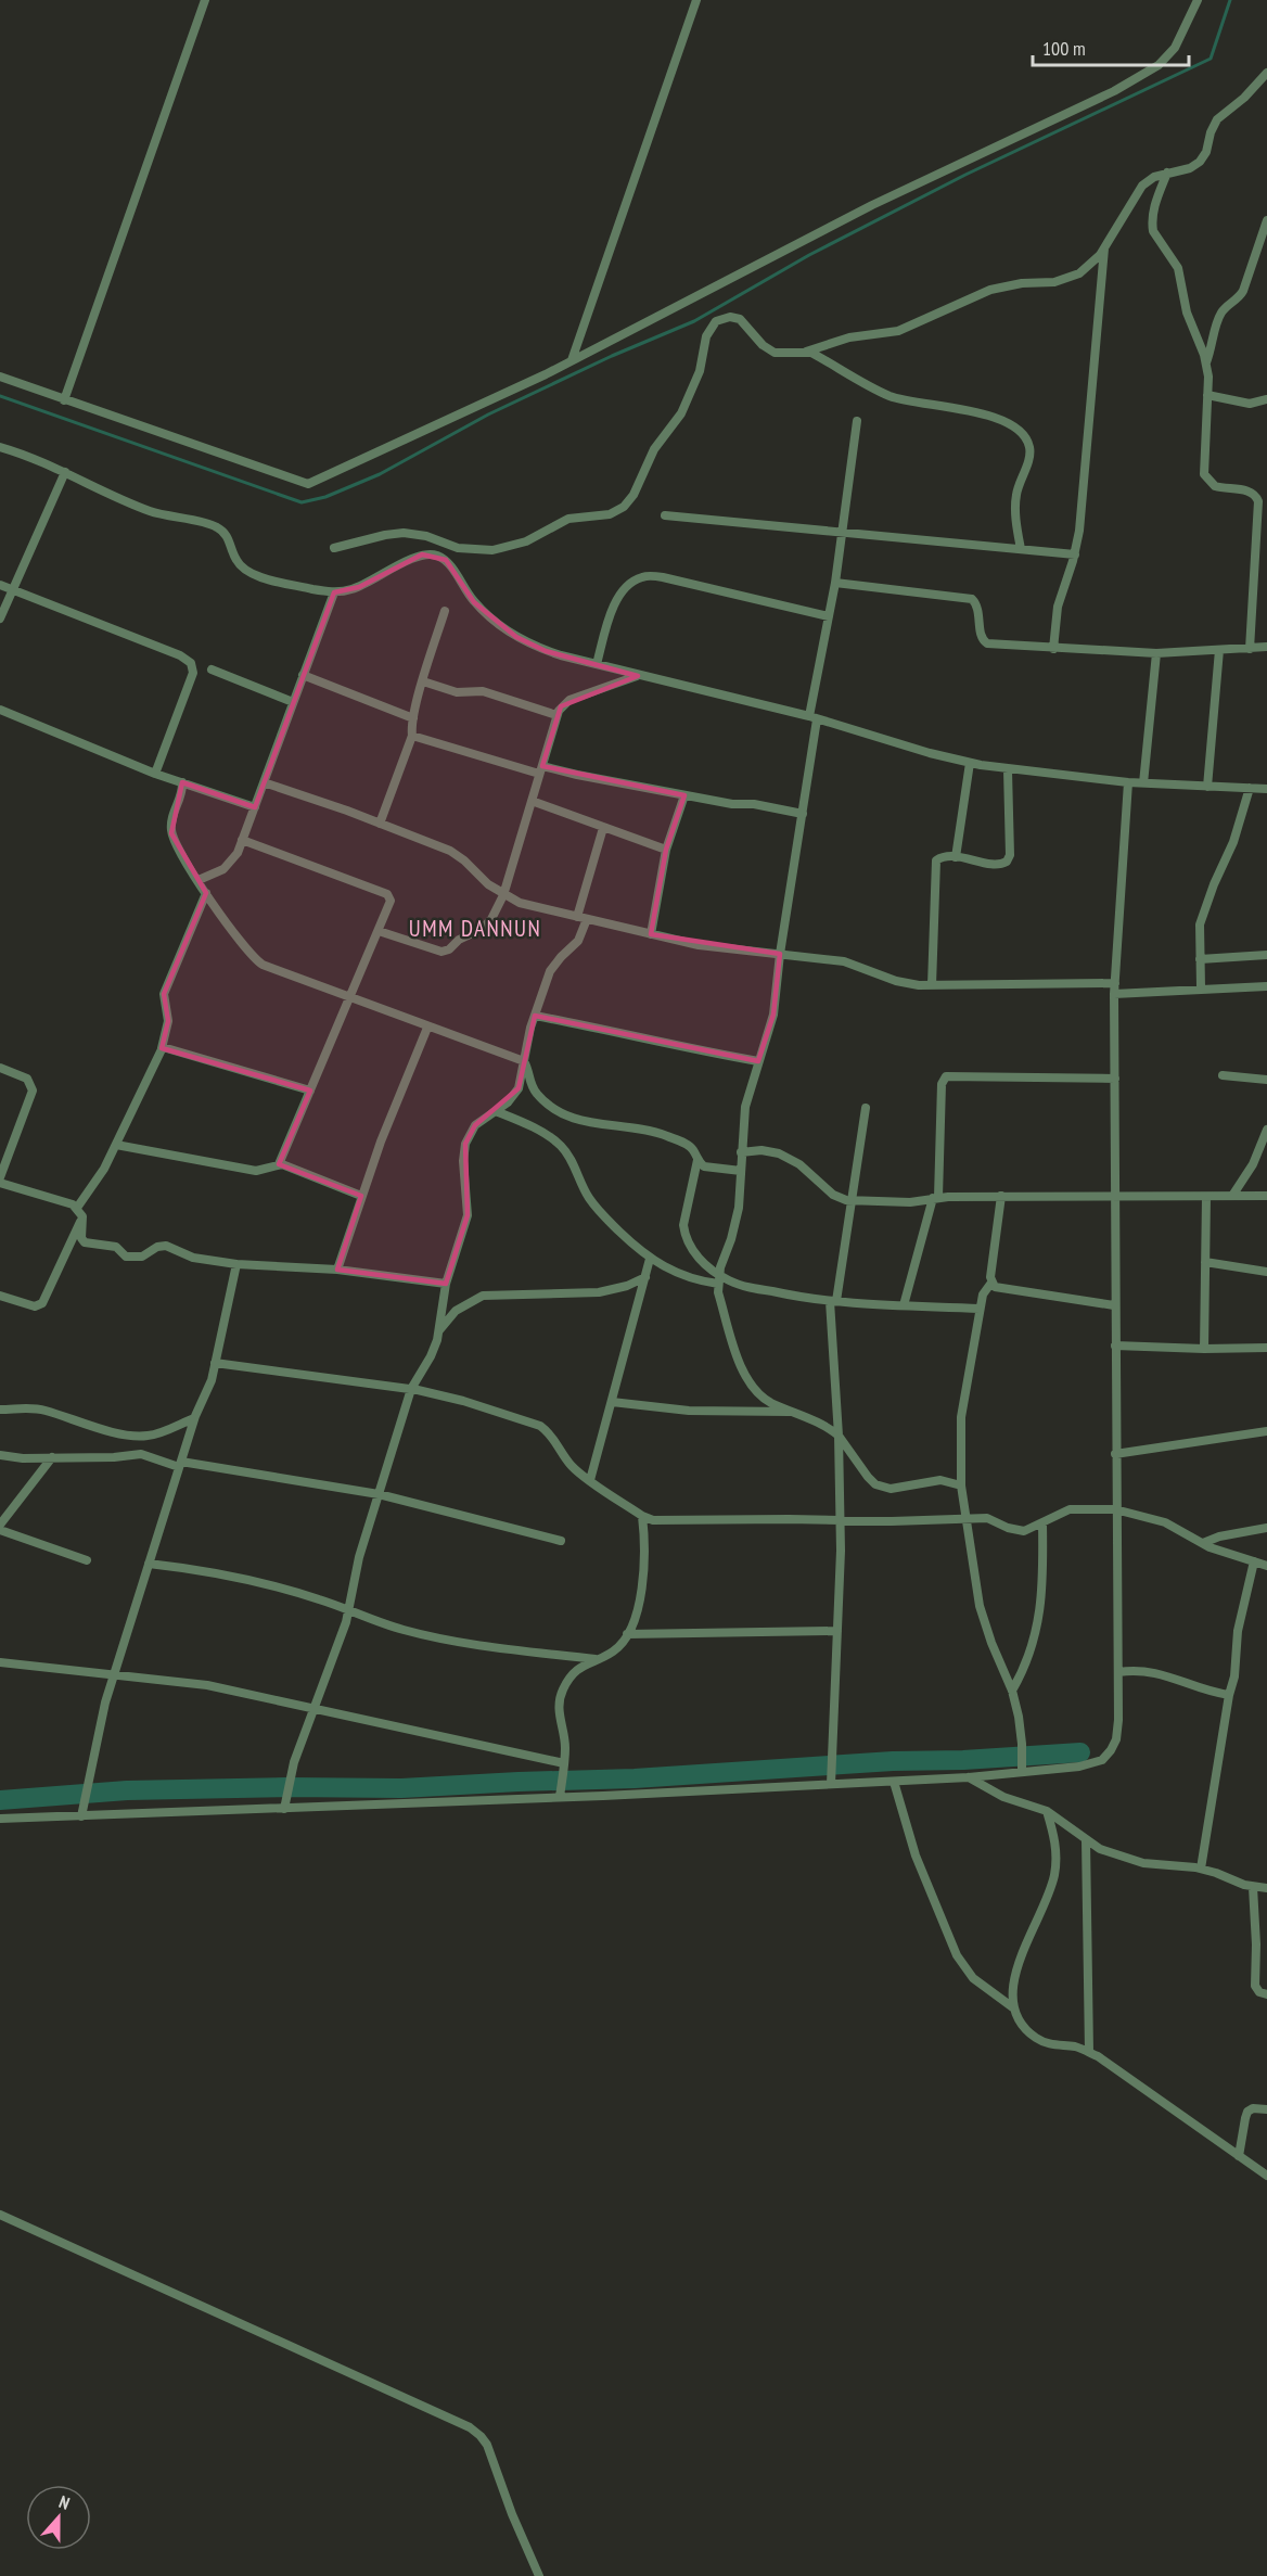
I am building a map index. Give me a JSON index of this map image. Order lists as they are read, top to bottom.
{
  "districts": ["UMM DANNUN"],
  "scale_bar": "100 m",
  "north": "top"
}
